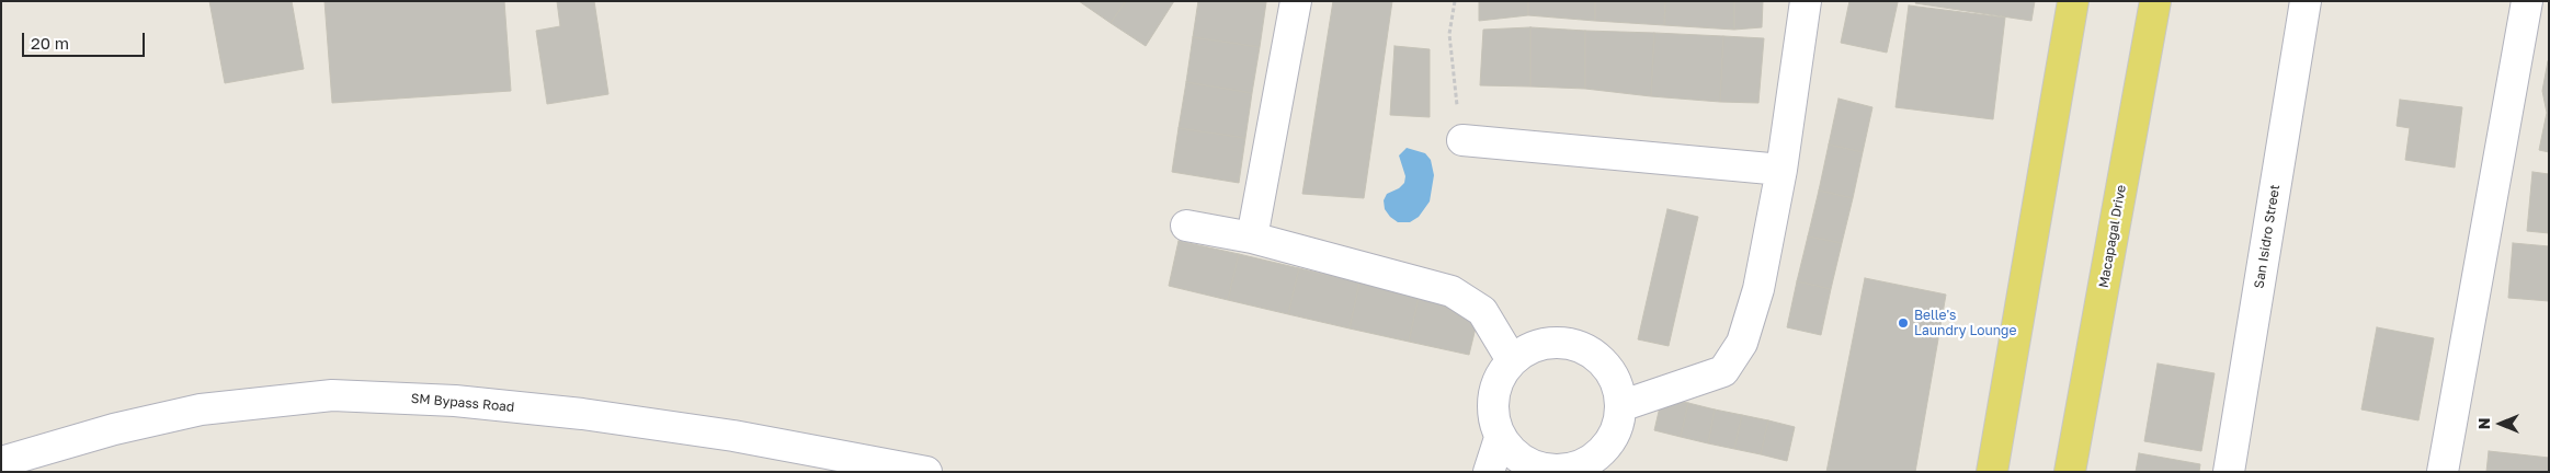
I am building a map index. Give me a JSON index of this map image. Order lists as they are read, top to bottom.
{
  "streets": {
    "main road": ["Macapagal Drive"],
    "street": ["San Isidro Street", "SM Bypass Road"]
  },
  "places": ["Belle's Laundry Lounge"],
  "scale_bar": "20 m",
  "north": "left"
}
